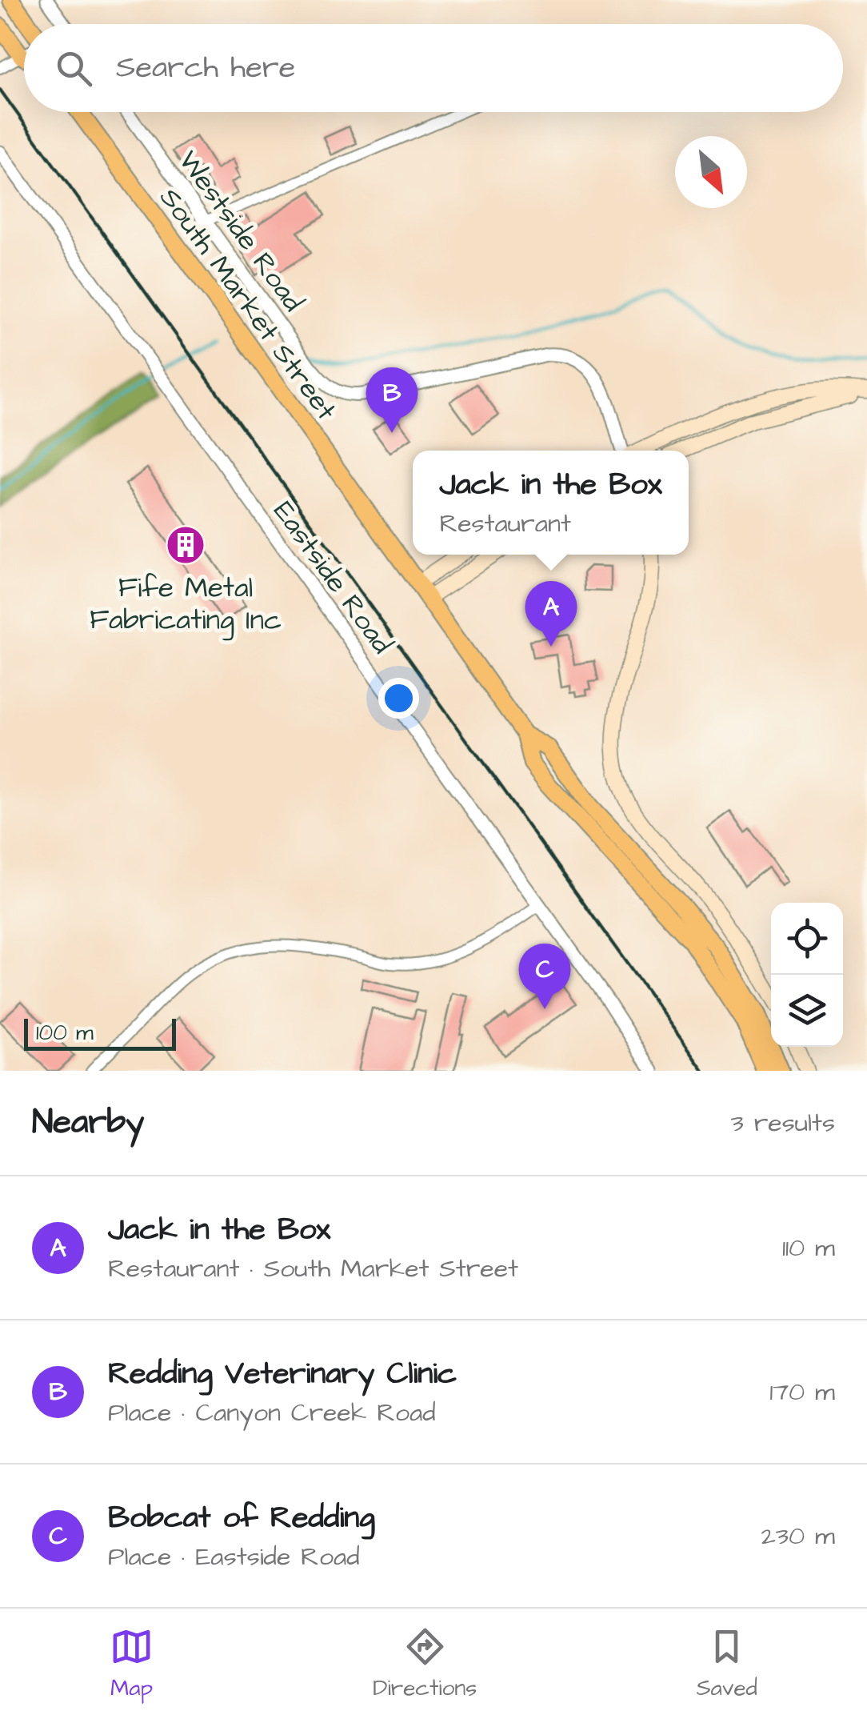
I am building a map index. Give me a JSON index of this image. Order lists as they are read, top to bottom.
{
  "streets": {
    "main road": ["South Market Street"],
    "street": ["Westside Road", "Eastside Road"]
  },
  "places": {
    "building": ["Fife Metal Fabricating Inc"]
  },
  "scale_bar": "100 m",
  "north": "bottom right",
  "page": {
    "search": "Search here",
    "pins": ["B", "A", "C"],
    "popup": ["Jack in the Box", "Restaurant"],
    "scale": "100 m",
    "heading": ["Nearby", "3 results"],
    "list": [
      {
        "mark": "A",
        "name": "Jack in the Box",
        "note": "Restaurant · South Market Street",
        "value": "110 m"
      },
      {
        "mark": "B",
        "name": "Redding Veterinary Clinic",
        "note": "Place · Canyon Creek Road",
        "value": "170 m"
      },
      {
        "mark": "C",
        "name": "Bobcat of Redding",
        "note": "Place · Eastside Road",
        "value": "230 m"
      }
    ],
    "nav": ["Map", "Directions", "Saved"]
  }
}
